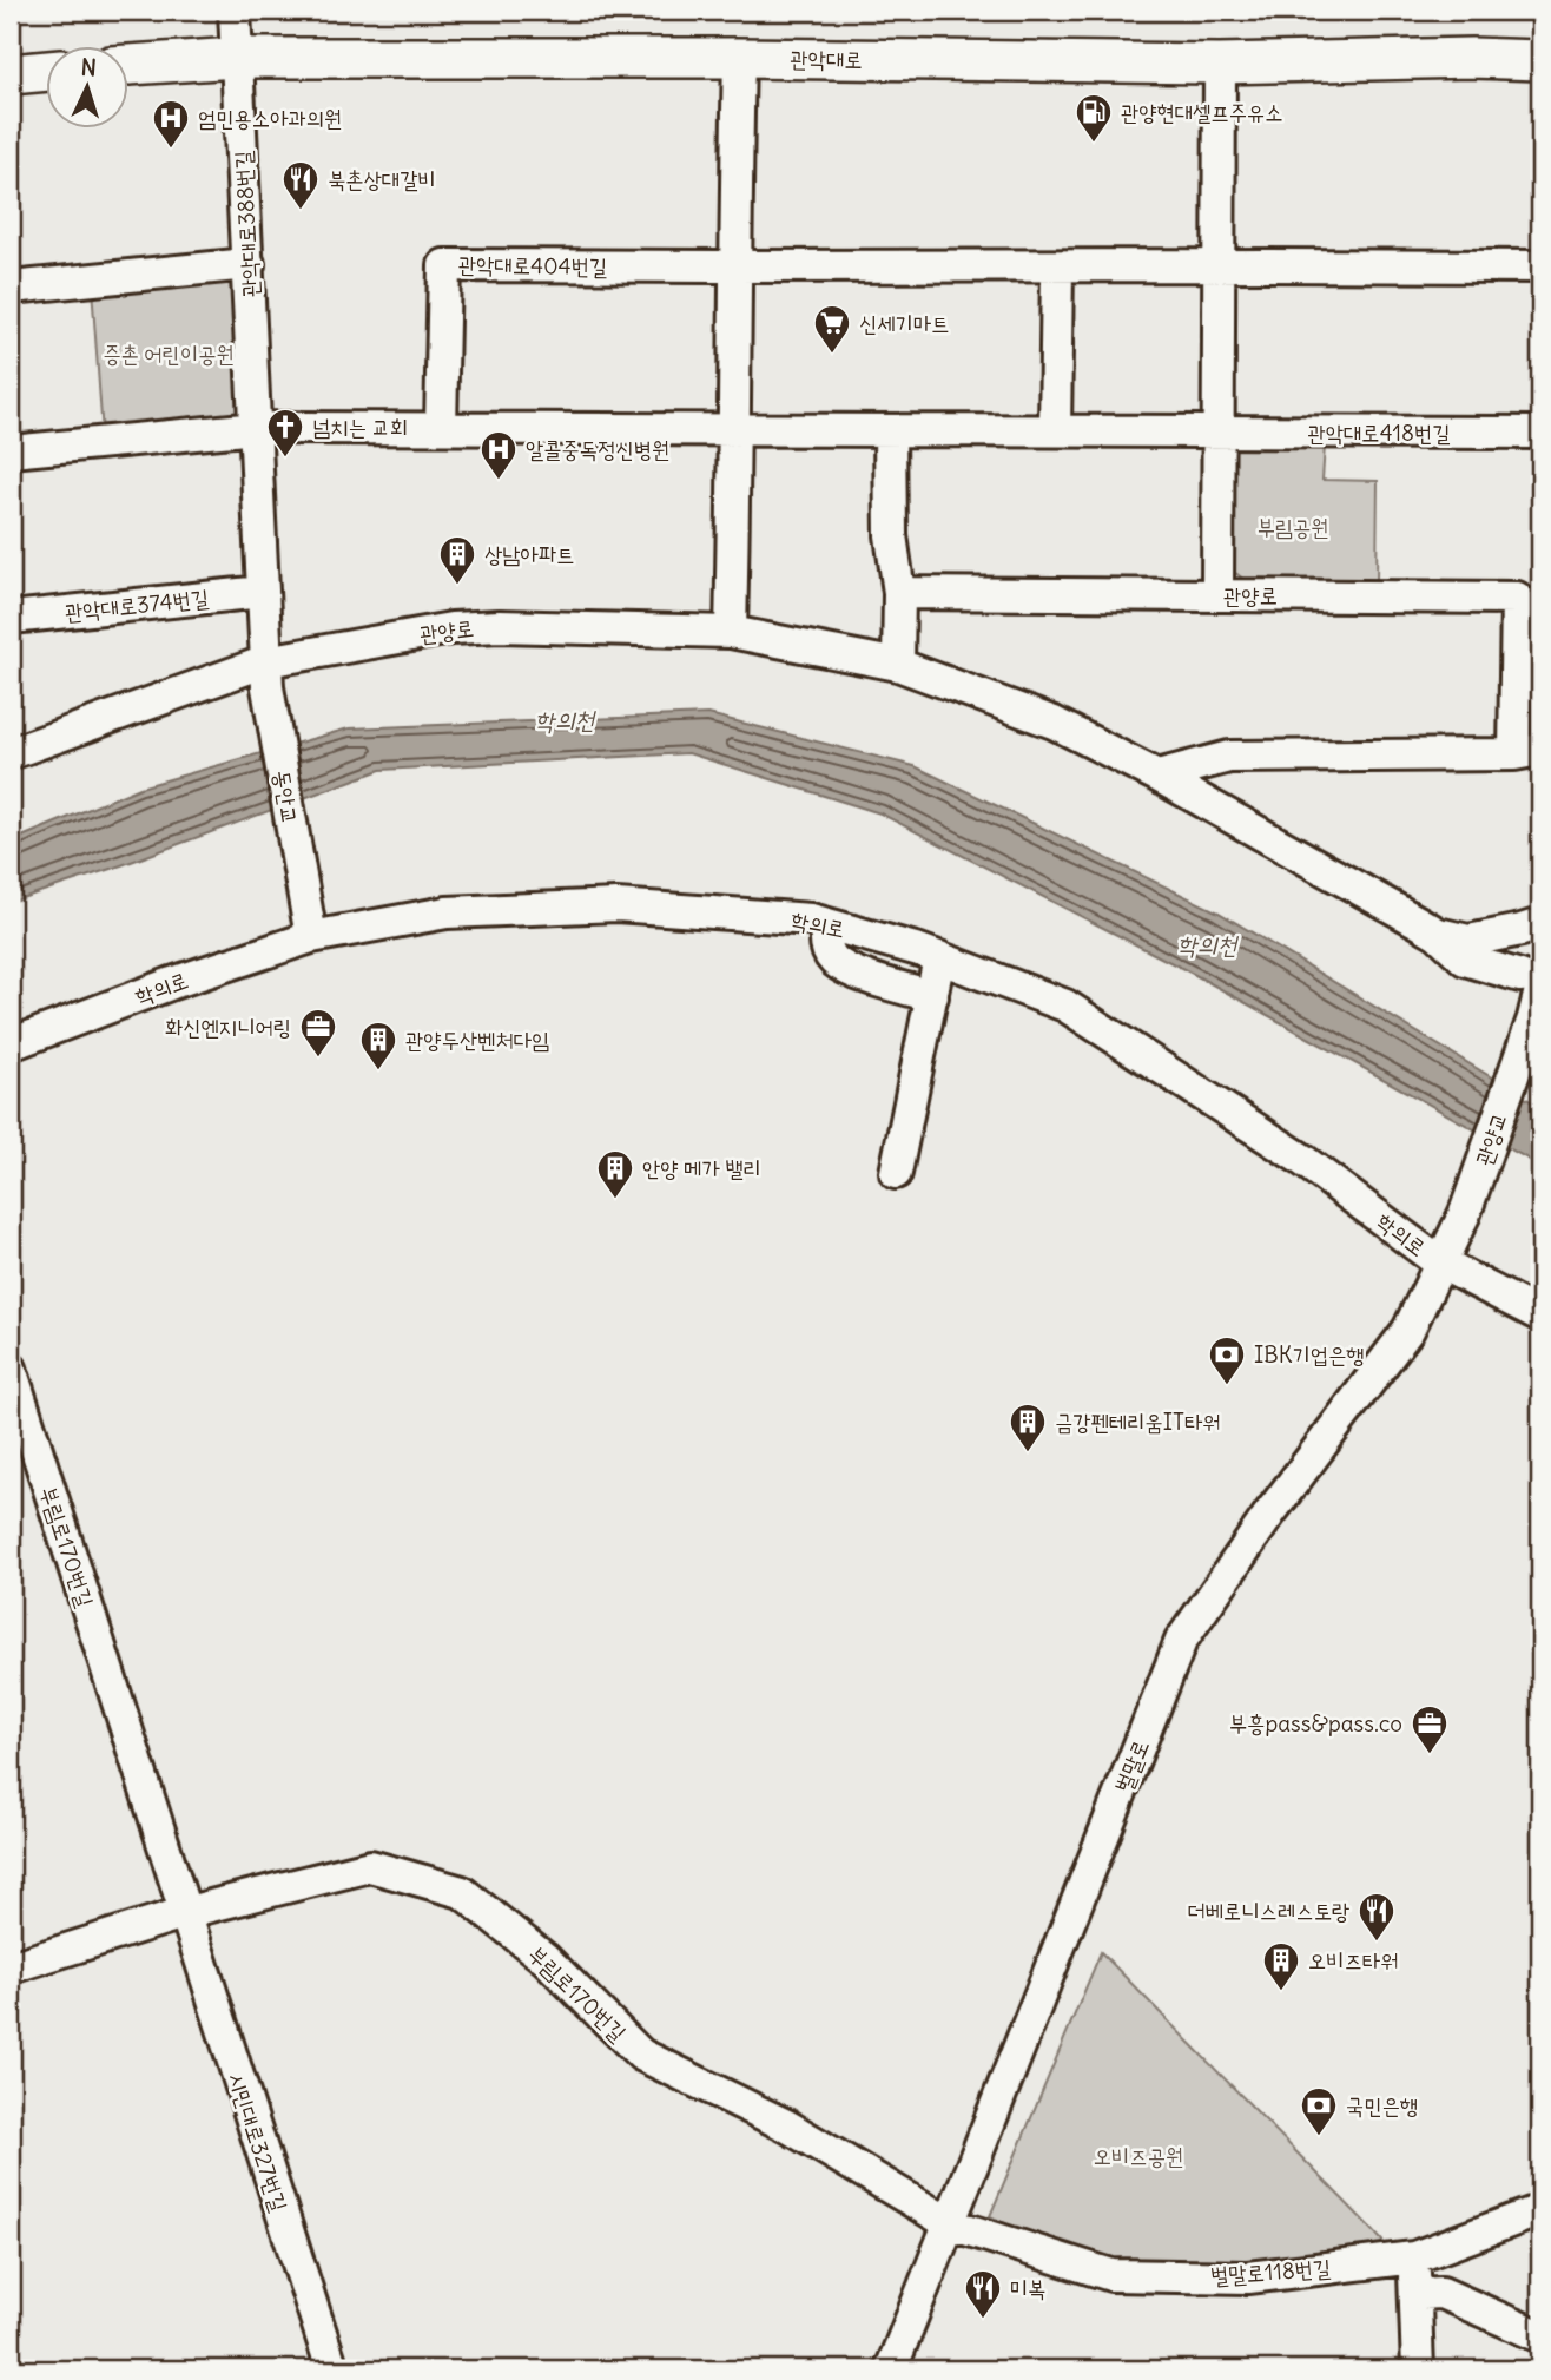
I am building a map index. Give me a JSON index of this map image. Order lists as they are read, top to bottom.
{
  "streets": {
    "main road": ["관악대로"],
    "street": [
      "관악대로388번길",
      "관악대로404번길",
      "관악대로418번길",
      "관양로",
      "관악대로374번길",
      "동안교",
      "학의로",
      "관양교",
      "부림로170번길",
      "벌말로",
      "시민대로327번길",
      "벌말로118번길"
    ]
  },
  "crossings": [
    ["관악대로", "관악대로388번길"],
    ["관악대로388번길", "관양로"],
    ["관악대로388번길", "관악대로374번길"],
    ["관악대로388번길", "동안교"],
    ["관양로", "동안교"],
    ["관양로", "관양교"],
    ["동안교", "학의로"],
    ["학의로", "벌말로"],
    ["관양교", "벌말로"],
    ["부림로170번길", "벌말로"],
    ["부림로170번길", "시민대로327번길"],
    ["부림로170번길", "벌말로118번길"],
    ["벌말로", "벌말로118번길"]
  ],
  "water": ["학의천"],
  "parks": ["증촌 어린이공원", "부림공원", "오비즈공원"],
  "places": {
    "fuel station": ["관양현대셀프주유소"],
    "hospital": ["엄민용소아과의원", "알콜중독정신병원"],
    "restaurant": ["북촌상대갈비", "더베로니스레스토랑", "미복"],
    "supermarket": ["신세기마트"],
    "church": ["넘치는 교회"],
    "building": [
      "상남아파트",
      "관양두산벤처다임",
      "안양 메가 밸리",
      "금강펜테리움IT타워",
      "오비즈타워"
    ],
    "office": ["화신엔지니어링", "부흥pass&pass.co"],
    "bank": ["IBK기업은행", "국민은행"]
  },
  "north": "top"
}
